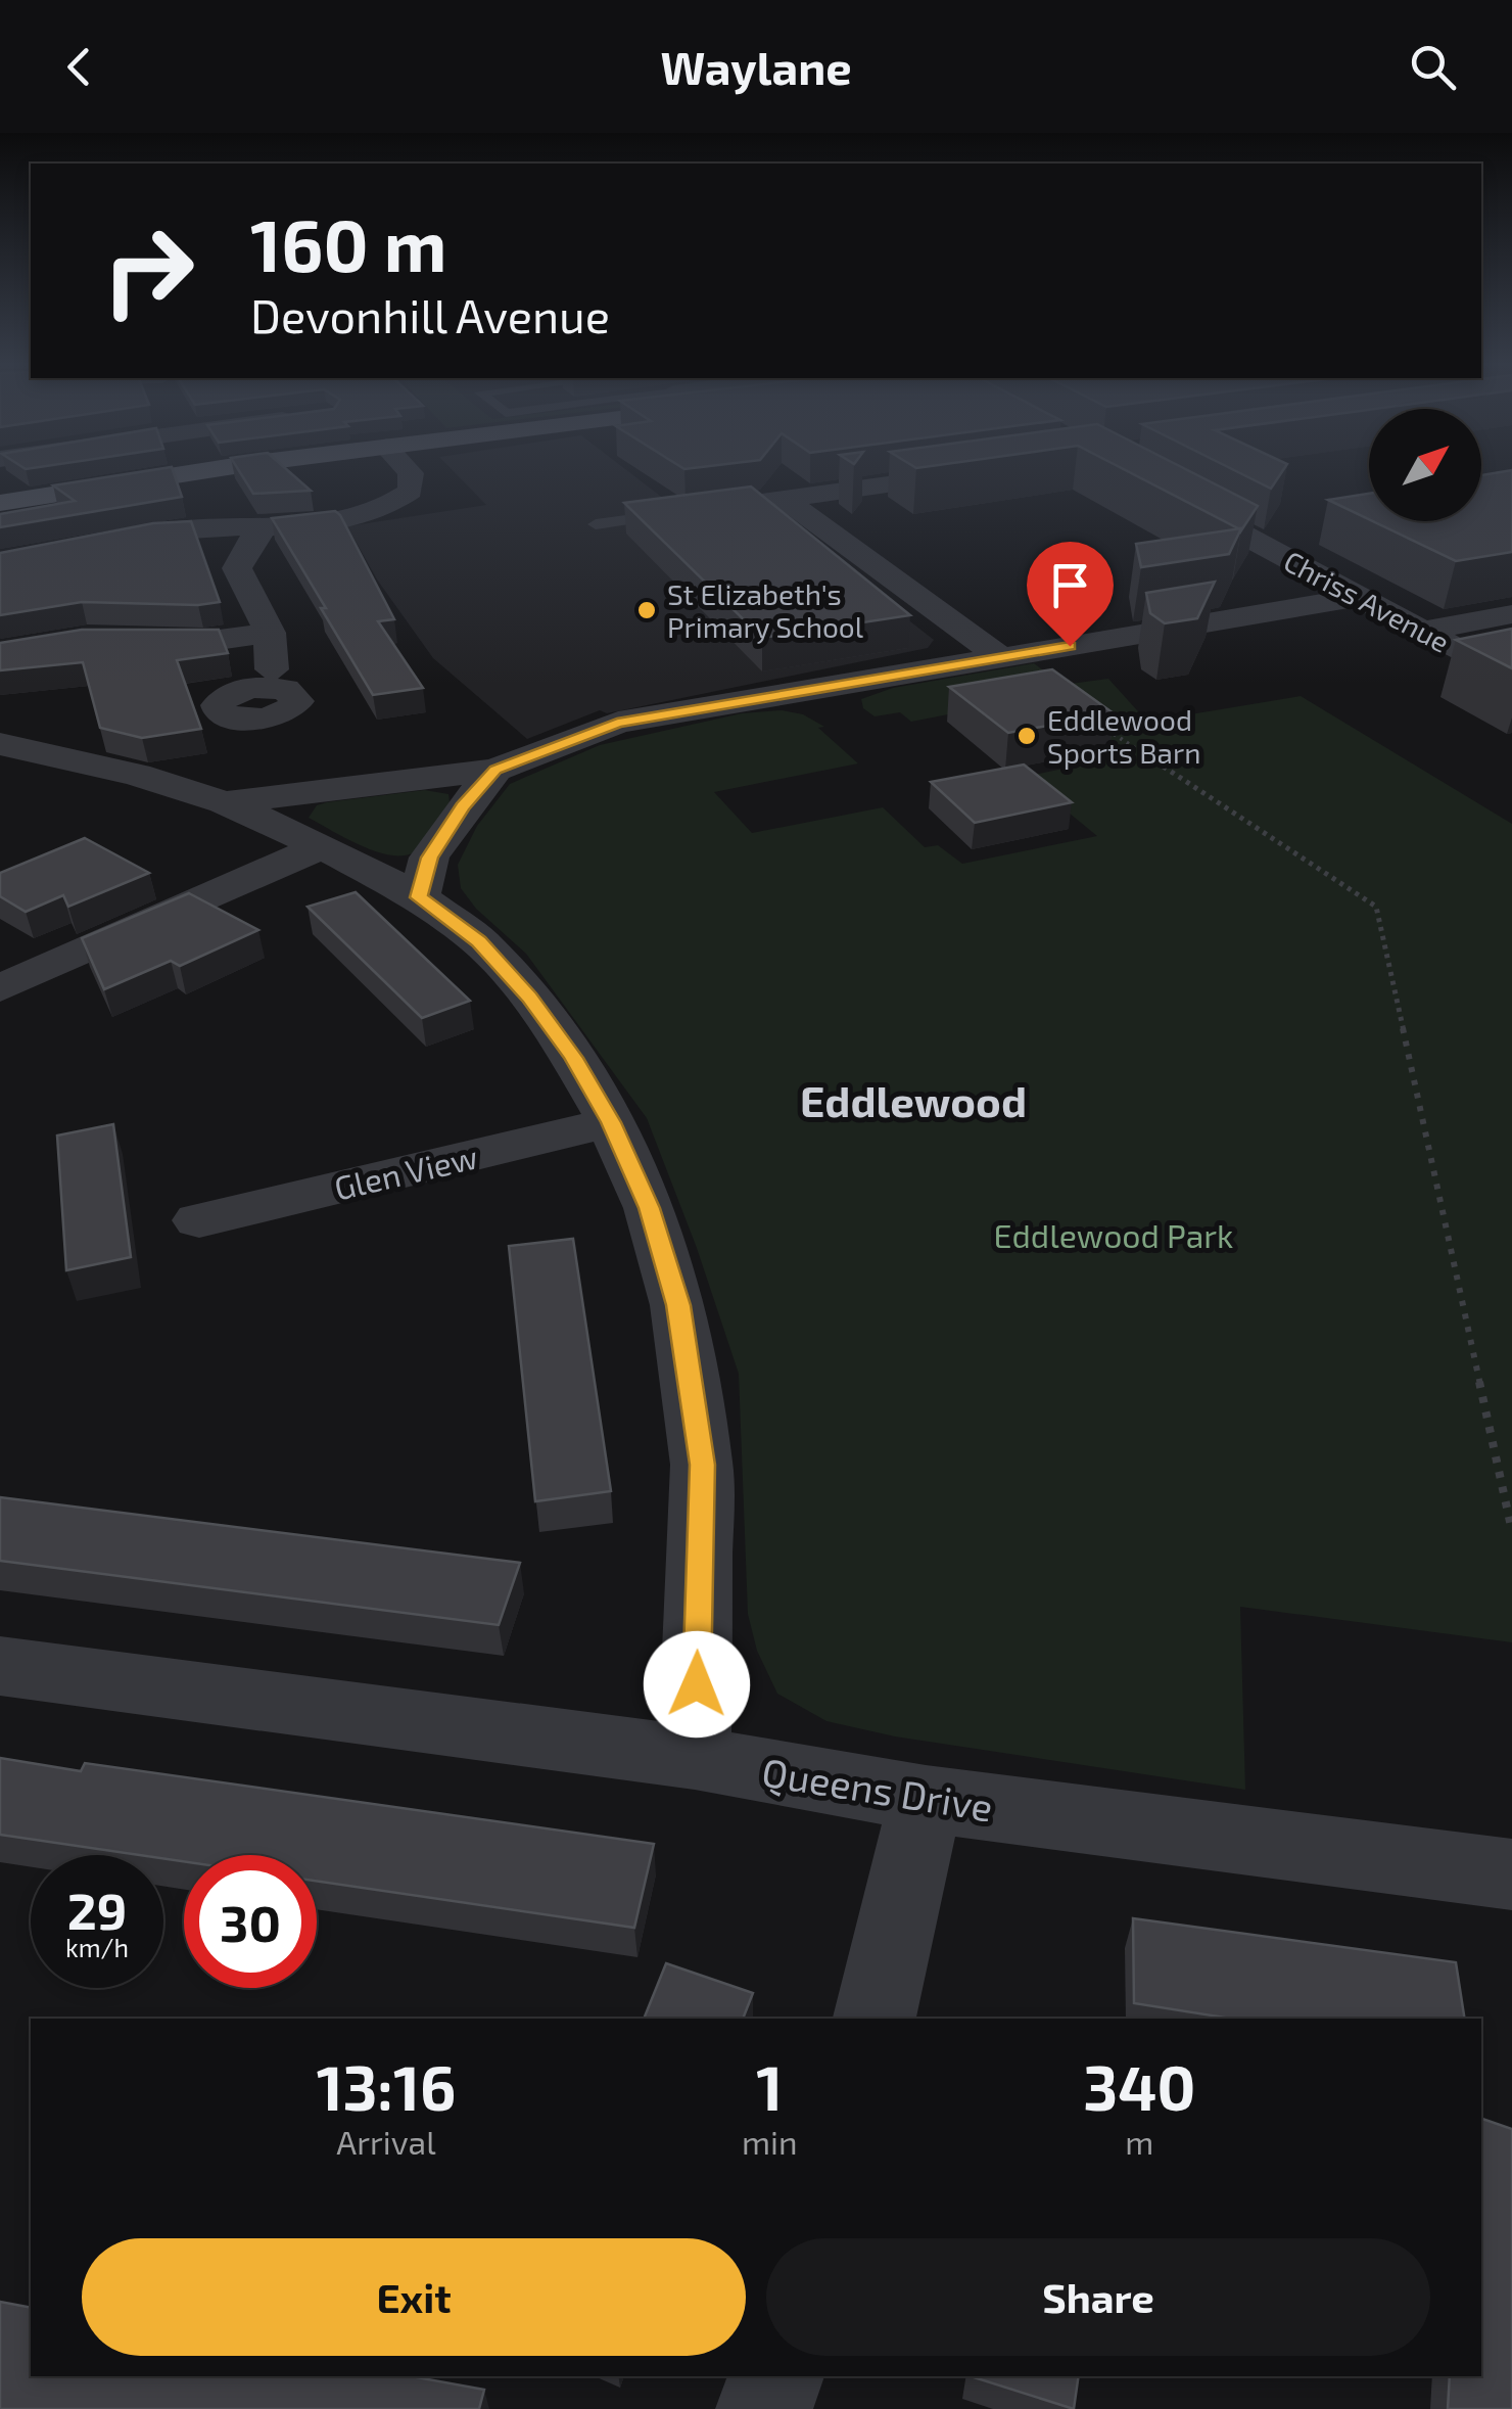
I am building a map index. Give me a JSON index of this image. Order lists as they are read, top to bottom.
{
  "streets": {
    "street": ["Chriss Avenue", "Glen View", "Queens Drive"]
  },
  "districts": ["Eddlewood"],
  "parks": ["Eddlewood Park"],
  "places": ["St Elizabeth's Primary School", "Eddlewood Sports Barn"],
  "north": "top right",
  "page": {
    "header": "Waylane",
    "turn": ["160 m", "Devonhill Avenue"],
    "speed": "29 km/h",
    "limit": "30",
    "eta": [
      "13:16",
      "Arrival",
      "1",
      "min",
      "340",
      "m"
    ],
    "buttons": ["Exit", "Share"]
  }
}
